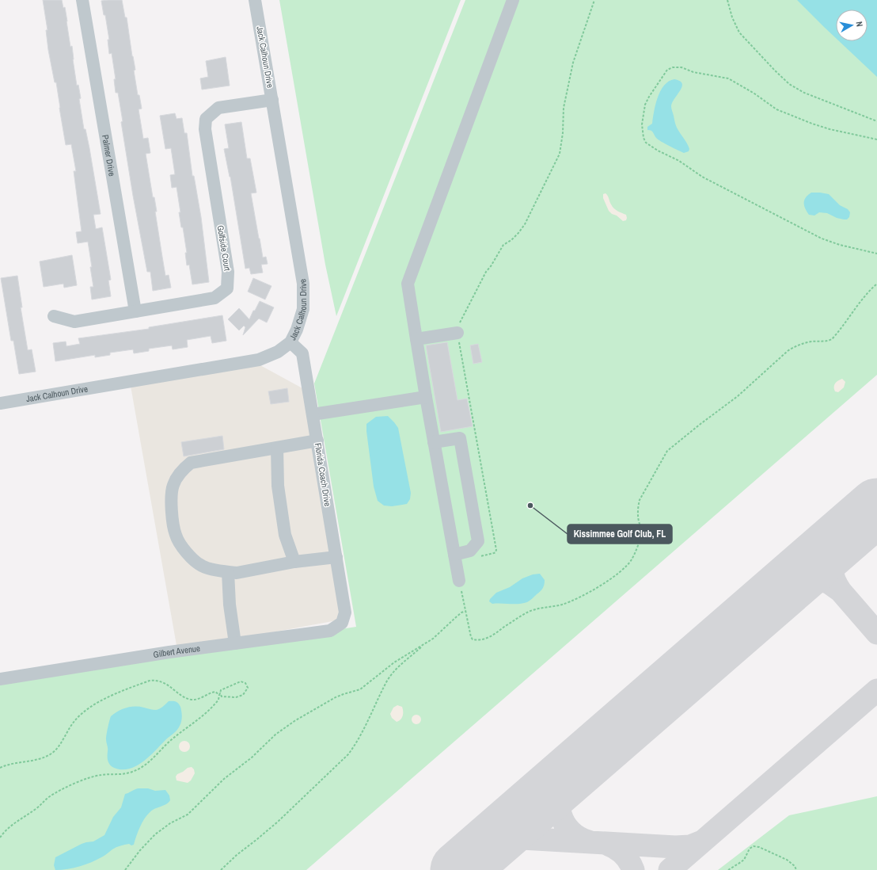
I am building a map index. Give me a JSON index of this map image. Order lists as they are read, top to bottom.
{
  "streets": {
    "street": [
      "Jack Calhoun Drive",
      "Palmer Drive",
      "Golfside Court",
      "Florida Coach Drive",
      "Gilbert Avenue"
    ]
  },
  "crossings": [
    ["Jack Calhoun Drive", "Golfside Court"],
    ["Jack Calhoun Drive", "Florida Coach Drive"],
    ["Palmer Drive", "Golfside Court"],
    ["Florida Coach Drive", "Gilbert Avenue"]
  ],
  "places": ["Kissimmee Golf Club, FL"],
  "north": "right"
}
